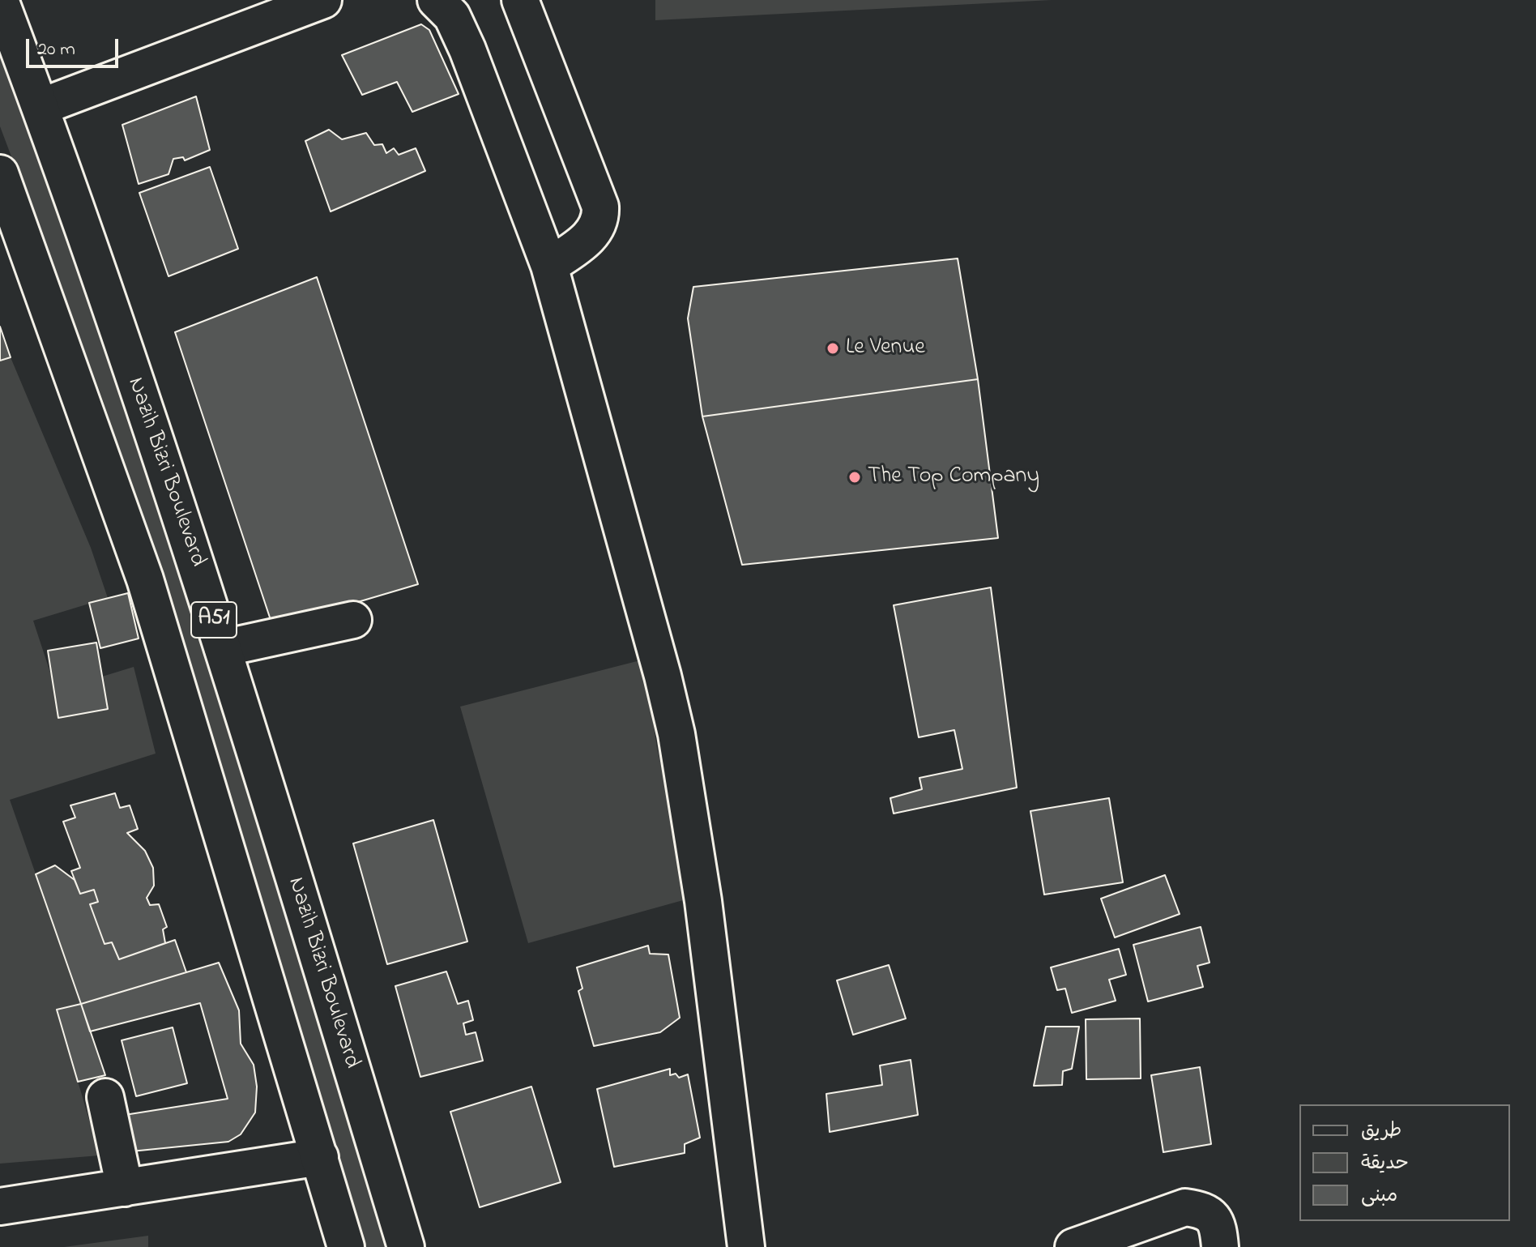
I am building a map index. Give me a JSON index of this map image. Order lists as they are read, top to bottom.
{
  "streets": {
    "main road": ["Nazih Bizri Boulevard", "A51"]
  },
  "places": ["Le Venue", "The Top Company"],
  "legend": ["طريق", "حديقة", "مبنى"],
  "scale_bar": "20 m"
}
